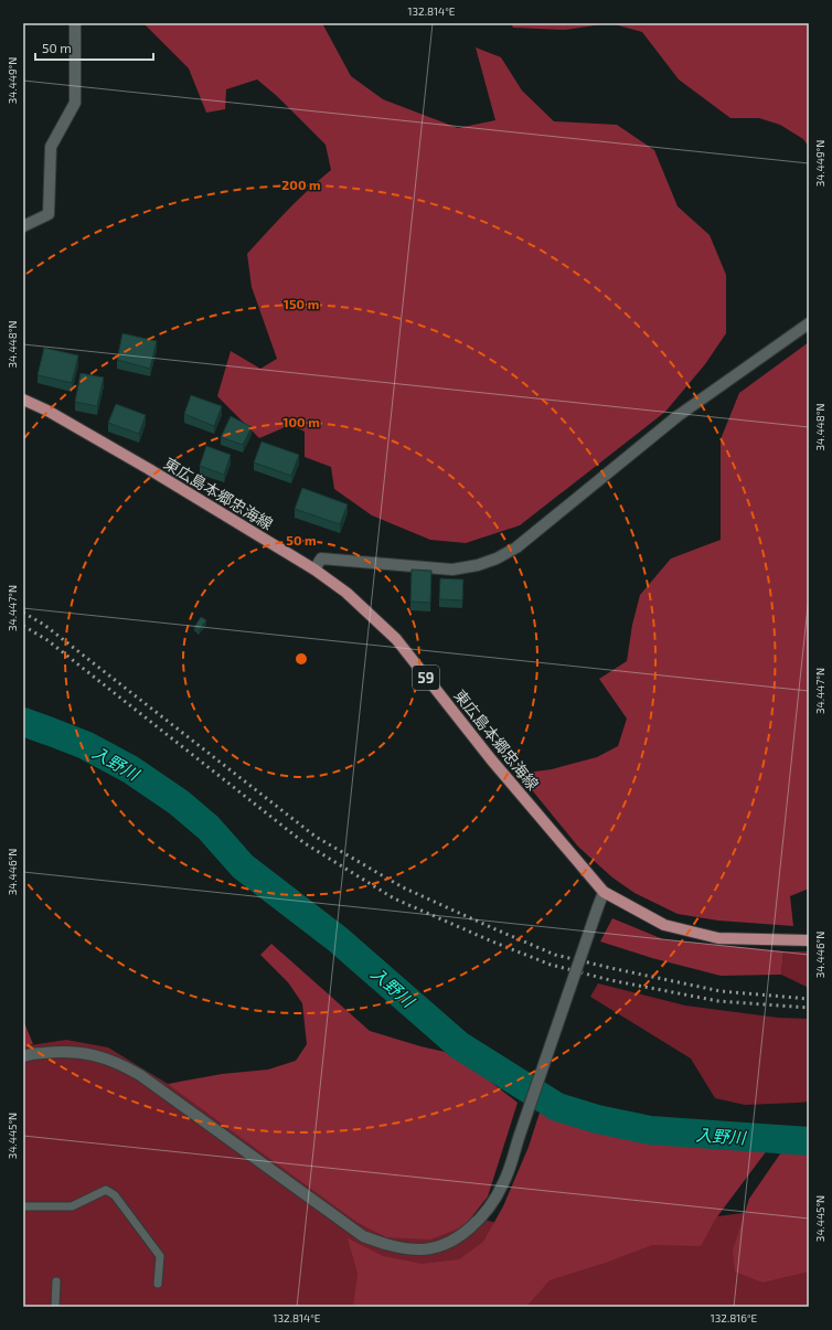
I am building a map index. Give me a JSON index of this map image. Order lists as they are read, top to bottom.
{
  "streets": {
    "main road": ["東広島本郷忠海線", "59"]
  },
  "water": ["入野川"],
  "scale_bar": "50 m",
  "coordinates": [
    "132.814°E",
    "34.449°N",
    "34.448°N",
    "34.447°N",
    "34.446°N",
    "34.445°N",
    "132.816°E"
  ],
  "rings": [
    "200 m",
    "150 m",
    "100 m",
    "50 m"
  ]
}
